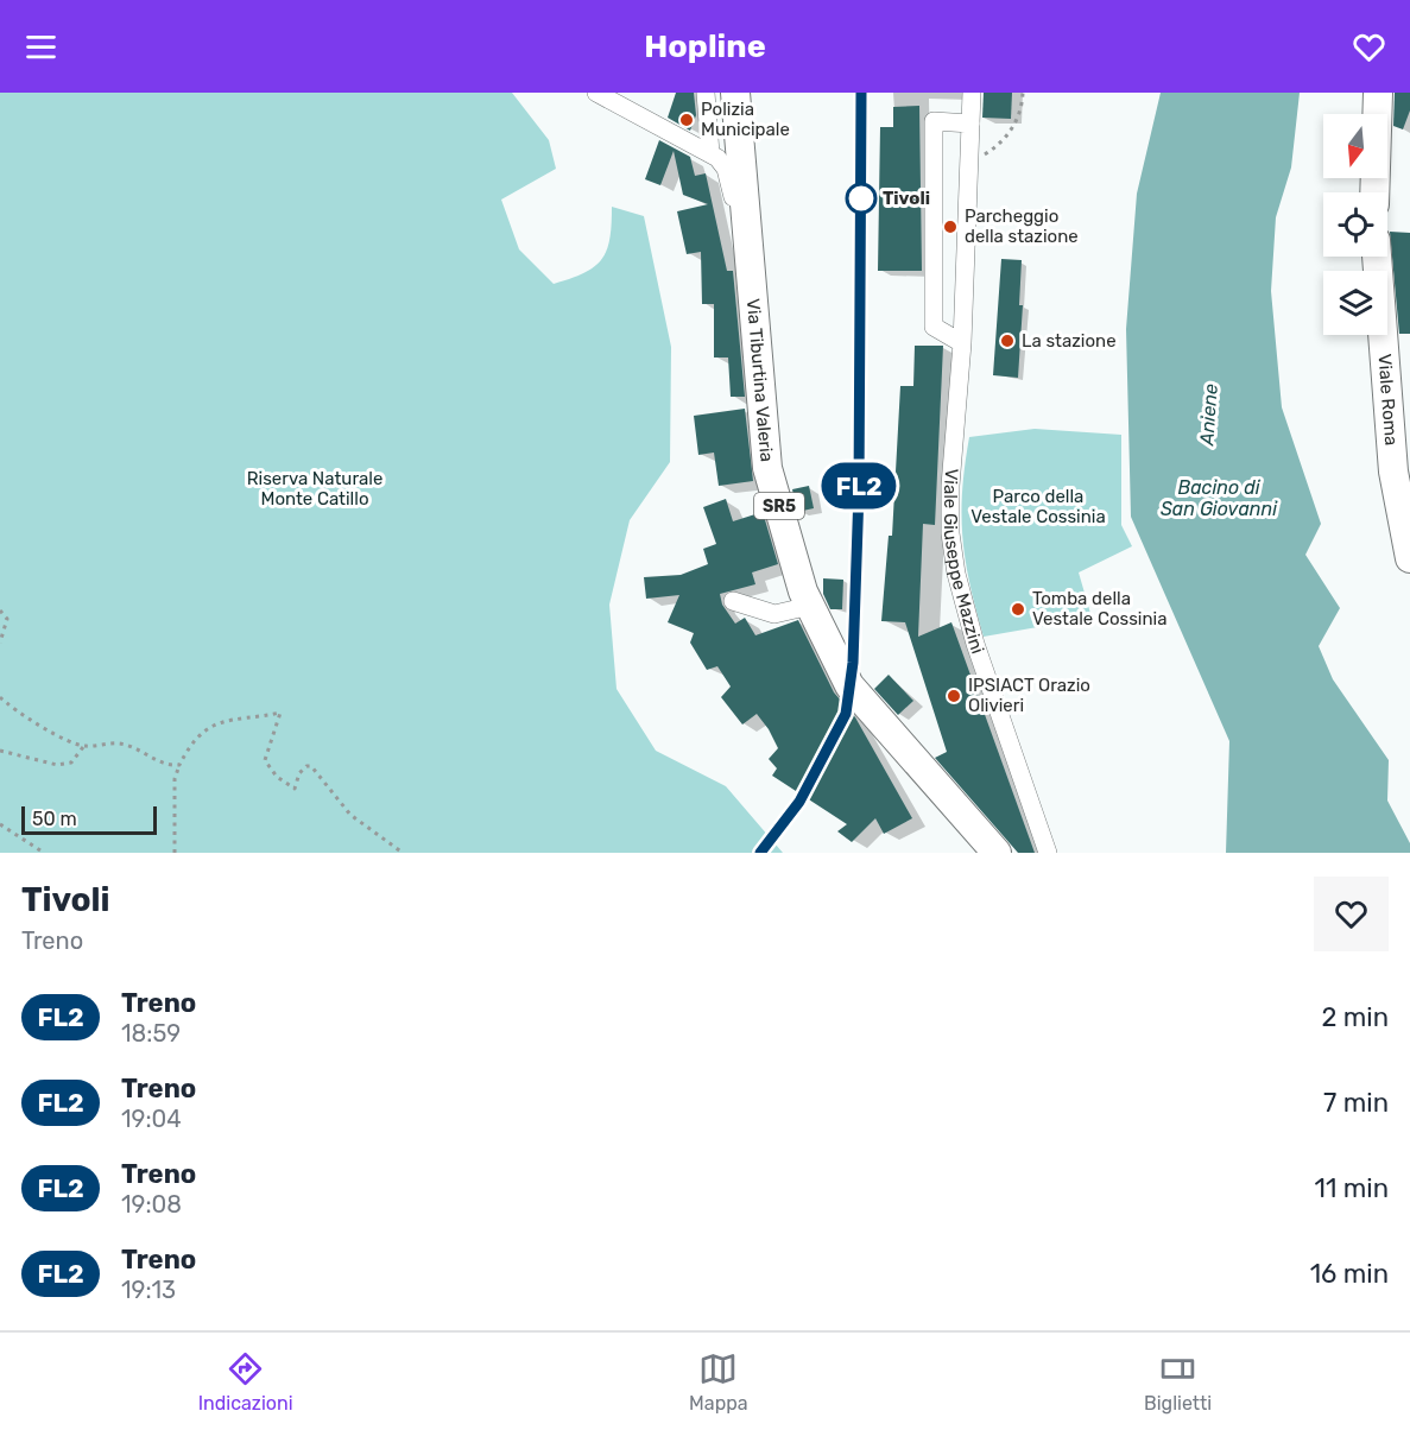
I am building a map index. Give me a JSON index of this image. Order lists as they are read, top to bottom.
{
  "streets": {
    "main road": ["Via Tiburtina Valeria", "Viale Roma", "SR5"],
    "street": ["Viale Giuseppe Mazzini"]
  },
  "water": ["Aniene", "Bacino di San Giovanni"],
  "parks": ["Riserva Naturale Monte Catillo", "Parco della Vestale Cossinia"],
  "places": [
    "Polizia Municipale",
    "Tivoli",
    "Parcheggio della stazione",
    "La stazione",
    "Tomba della Vestale Cossinia",
    "IPSIACT Orazio Olivieri"
  ],
  "scale_bar": "50 m",
  "north": "bottom",
  "page": {
    "header": "Hopline",
    "on_map": "FL2",
    "scale": "50 m",
    "heading": ["Tivoli", "Treno"],
    "list": [
      {
        "mark": "FL2",
        "name": "Treno",
        "note": "18:59",
        "value": "2 min"
      },
      {
        "mark": "FL2",
        "name": "Treno",
        "note": "19:04",
        "value": "7 min"
      },
      {
        "mark": "FL2",
        "name": "Treno",
        "note": "19:08",
        "value": "11 min"
      },
      {
        "mark": "FL2",
        "name": "Treno",
        "note": "19:13",
        "value": "16 min"
      }
    ],
    "tabs": ["Indicazioni", "Mappa", "Biglietti"]
  }
}
